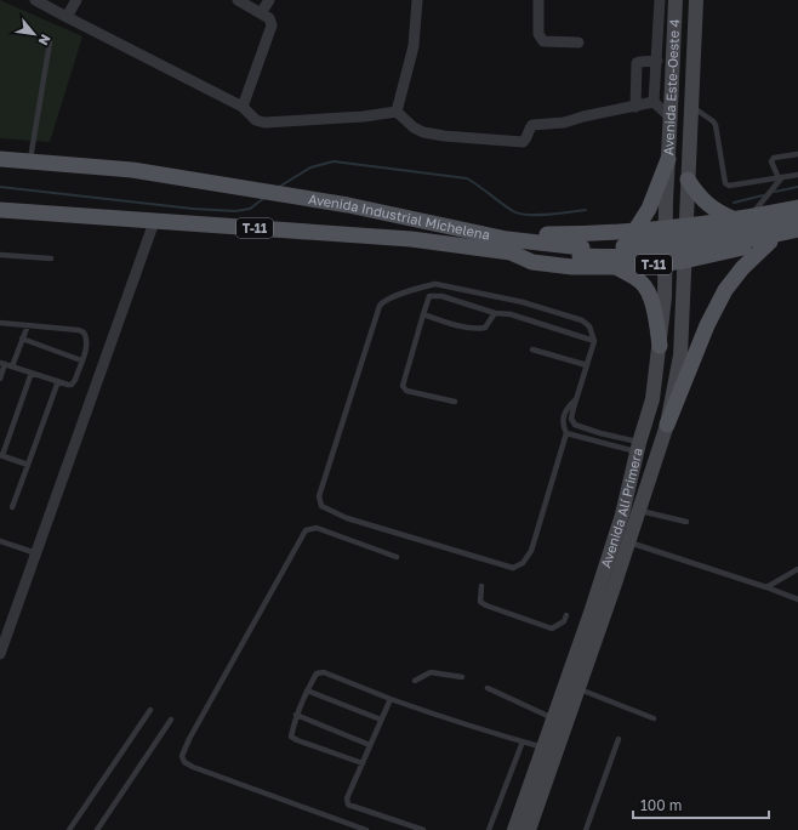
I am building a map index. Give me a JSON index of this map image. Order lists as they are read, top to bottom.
{
  "streets": {
    "main road": [
      "Avenida Este-Oeste 4",
      "Avenida Industrial Michelena",
      "T-11",
      "Avenida Alí Primera"
    ]
  },
  "crossings": [
    ["Avenida Este-Oeste 4", "Avenida Alí Primera"],
    ["Avenida Industrial Michelena", "T-11"],
    ["Avenida Industrial Michelena", "Avenida Alí Primera"]
  ],
  "scale_bar": "100 m",
  "north": "bottom right"
}
